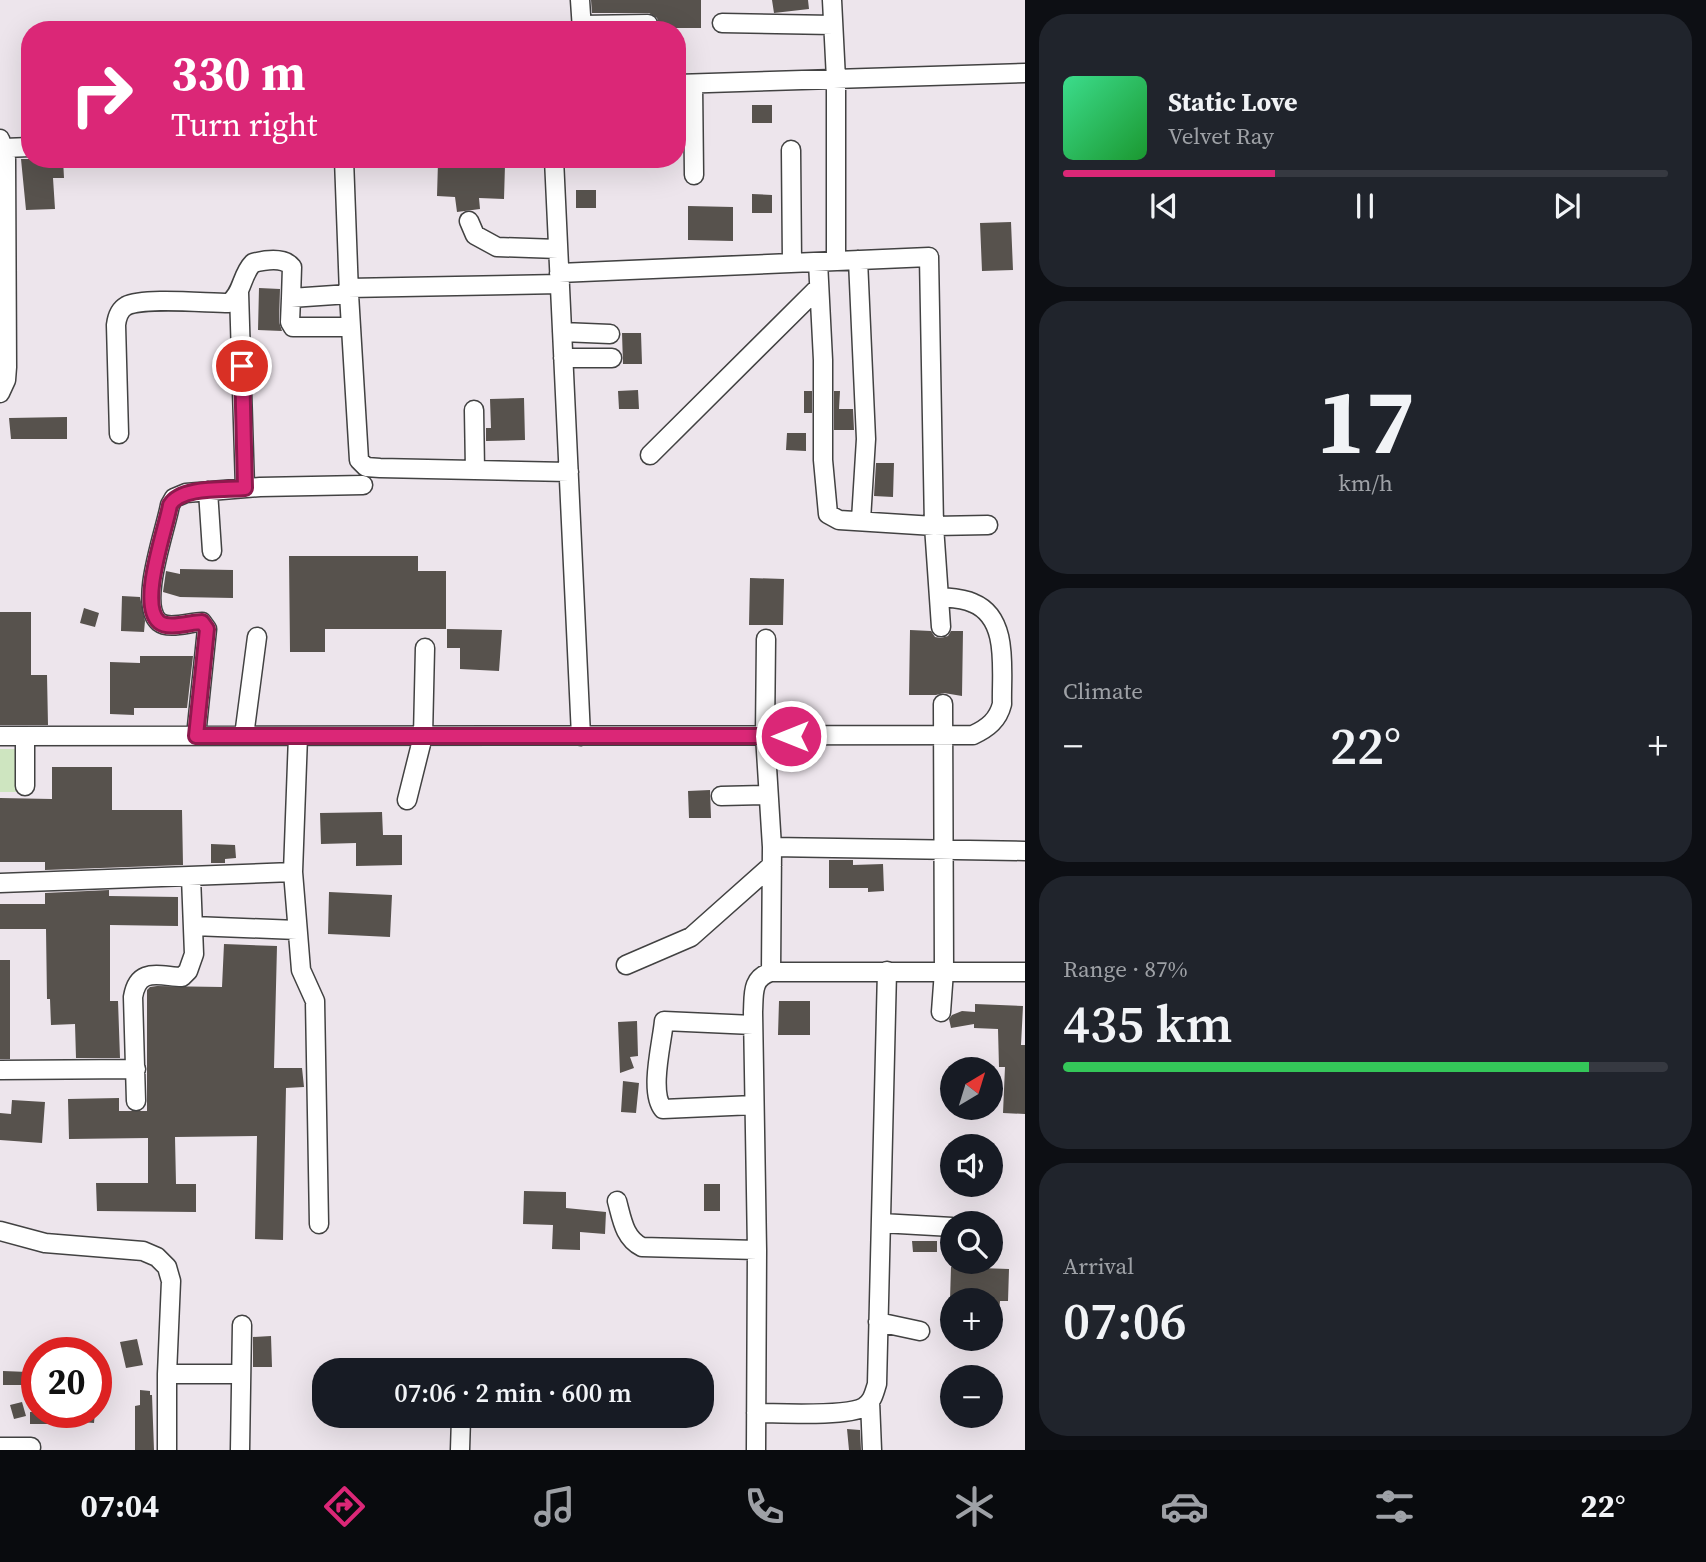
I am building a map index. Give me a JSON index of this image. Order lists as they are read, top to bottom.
{
  "north": "top right",
  "page": {
    "turn": ["330 m", "Turn right"],
    "song": ["Static Love", "Velvet Ray"],
    "tile": [
      ["17", "km/h"],
      "Climate",
      ["Range · 87%", "435 km"],
      ["Arrival", "07:06"]
    ],
    "heat": ["−", "22°", "+"],
    "map_buttons": ["+", "−"],
    "limit": "20",
    "trip": "07:06 · 2 min · 600 m",
    "tabs": ["07:04", "22°"]
  }
}
